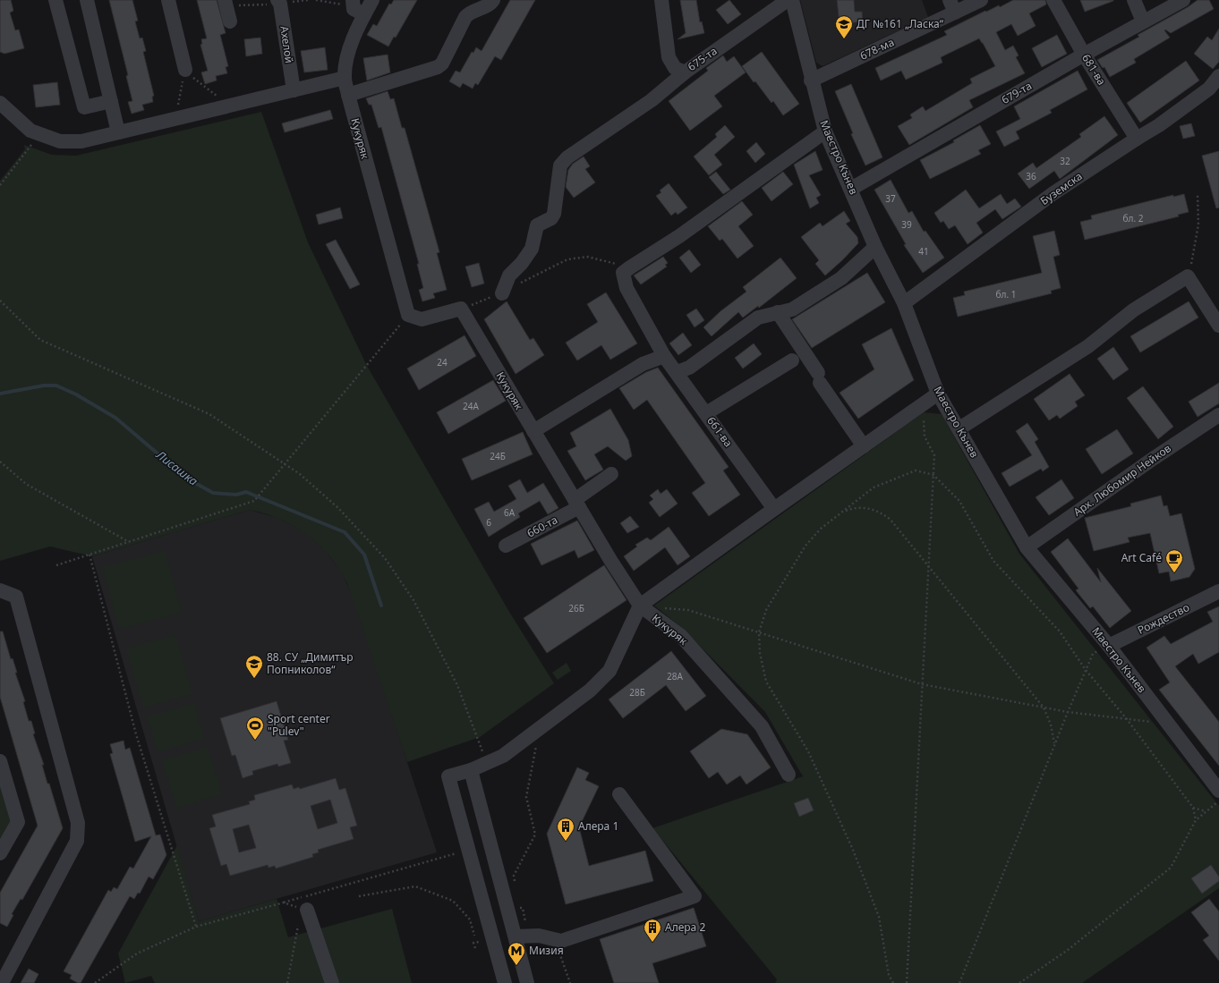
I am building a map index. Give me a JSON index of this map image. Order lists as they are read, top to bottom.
{
  "streets": {
    "street": [
      "Ахелой",
      "678-ма",
      "675-та",
      "681-ва",
      "679-та",
      "Кукуряк",
      "Маестро Кънев",
      "Буземска",
      "661-ва",
      "Арх. Любомир Нейков",
      "660-та",
      "Рождество"
    ]
  },
  "crossings": [
    ["678-ма", "Маестро Кънев"],
    ["681-ва", "679-та"],
    ["681-ва", "Буземска"],
    ["679-та", "Маестро Кънев"],
    ["Кукуряк", "660-та"],
    ["Маестро Кънев", "Буземска"],
    ["Маестро Кънев", "Арх. Любомир Нейков"],
    ["Маестро Кънев", "Рождество"]
  ],
  "water": ["Лисашка"],
  "places": {
    "school or university": ["ДГ №161 „Ласка“", "88. СУ „Димитър Попниколов“"],
    "cafe": ["Art Café"],
    "sports": ["Sport center \"Pulev\""],
    "building": ["Алера 1", "Алера 2"],
    "metro station": ["Мизия"]
  },
  "house_numbers": [
    "32",
    "36",
    "37",
    "бл. 2",
    "39",
    "41",
    "бл. 1",
    "24",
    "24A",
    "24Б",
    "6А",
    "6",
    "26Б",
    "28А",
    "28Б"
  ]
}
